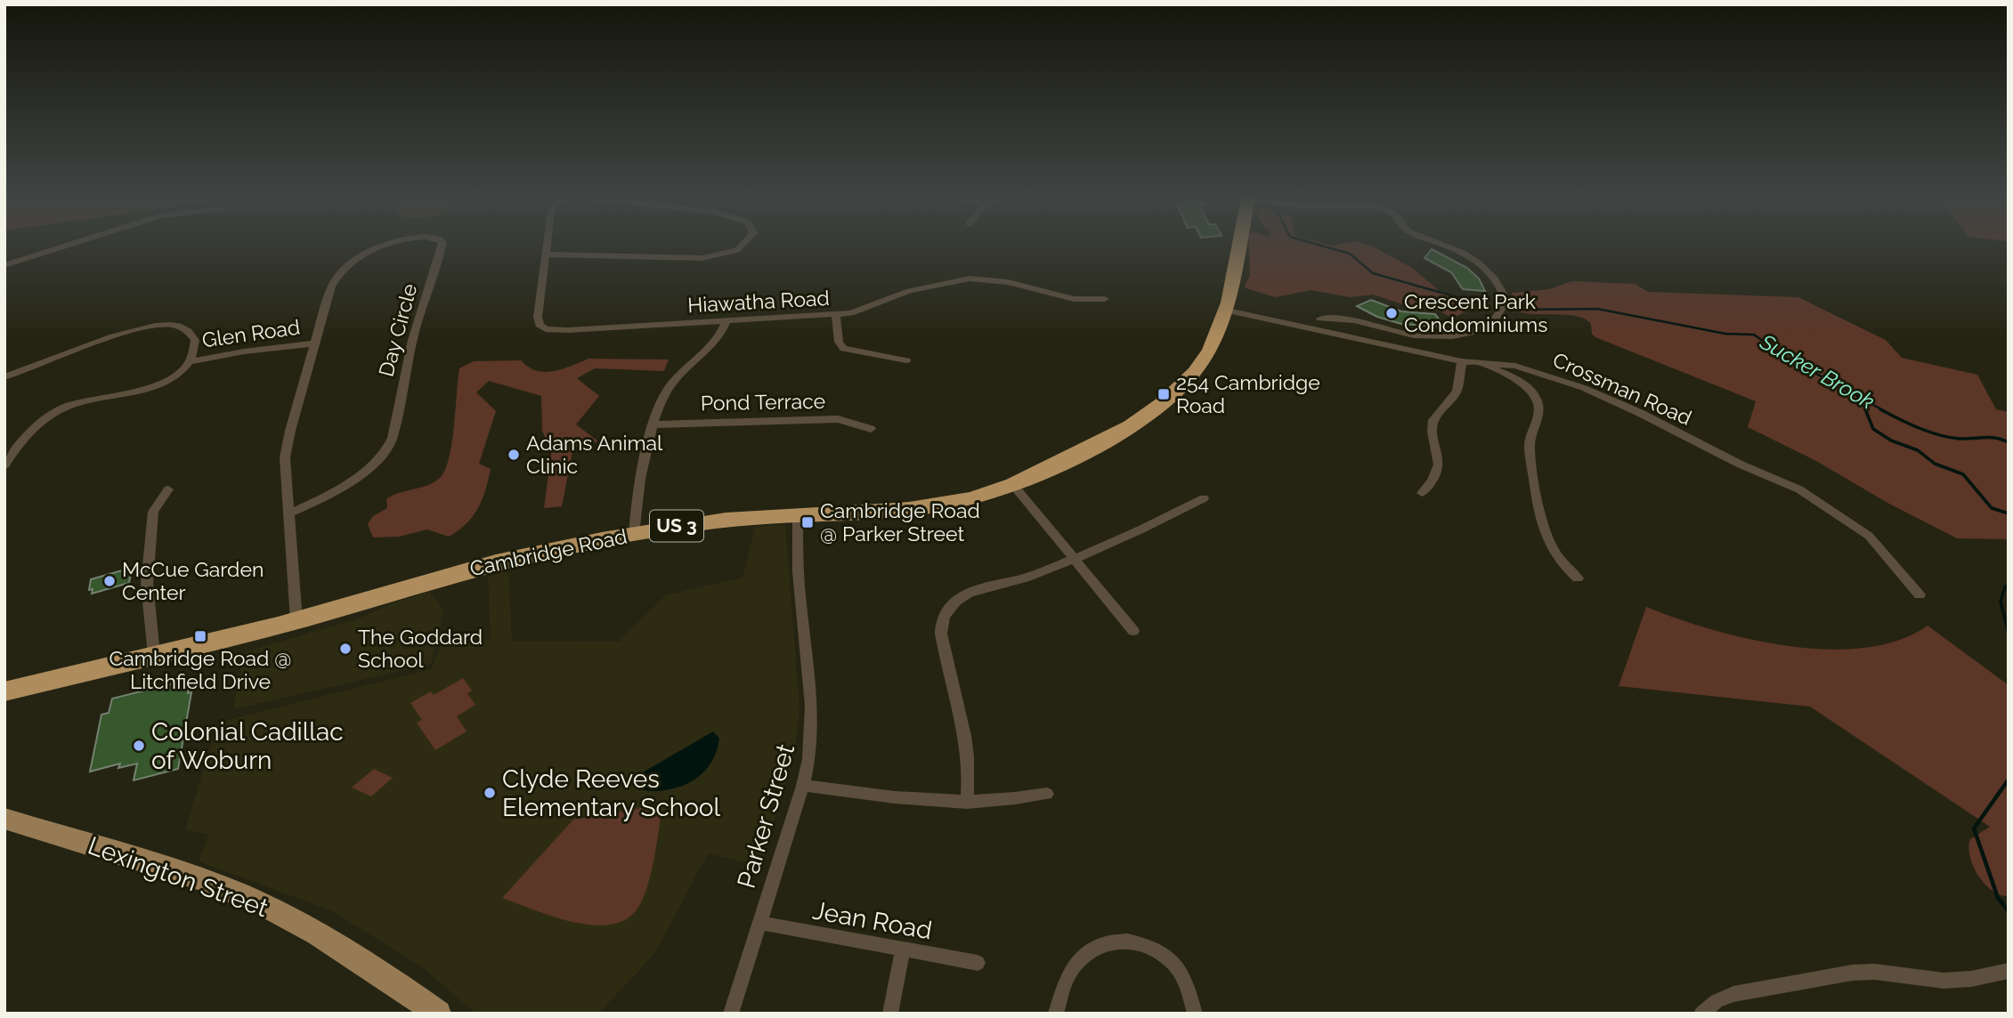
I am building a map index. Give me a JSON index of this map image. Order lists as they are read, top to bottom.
{
  "streets": {
    "highway": ["US 3", "Cambridge Road"],
    "main road": ["Lexington Street"],
    "street": [
      "Hiawatha Road",
      "Day Circle",
      "Glen Road",
      "Crossman Road",
      "Pond Terrace",
      "Parker Street",
      "Jean Road"
    ]
  },
  "crossings": [
    ["Day Circle", "Glen Road"],
    ["Day Circle", "Cambridge Road"],
    ["Crossman Road", "Cambridge Road"],
    ["Cambridge Road", "Parker Street"],
    ["Parker Street", "Jean Road"]
  ],
  "water": ["Sucker Brook"],
  "places": {
    "other": [
      "Crescent Park Condominiums",
      "Adams Animal Clinic",
      "McCue Garden Center",
      "The Goddard School",
      "Colonial Cadillac of Woburn",
      "Clyde Reeves Elementary School"
    ],
    "transit": ["254 Cambridge Road", "Cambridge Road @ Parker Street", "Cambridge Road @ Litchfield Drive"]
  }
}
